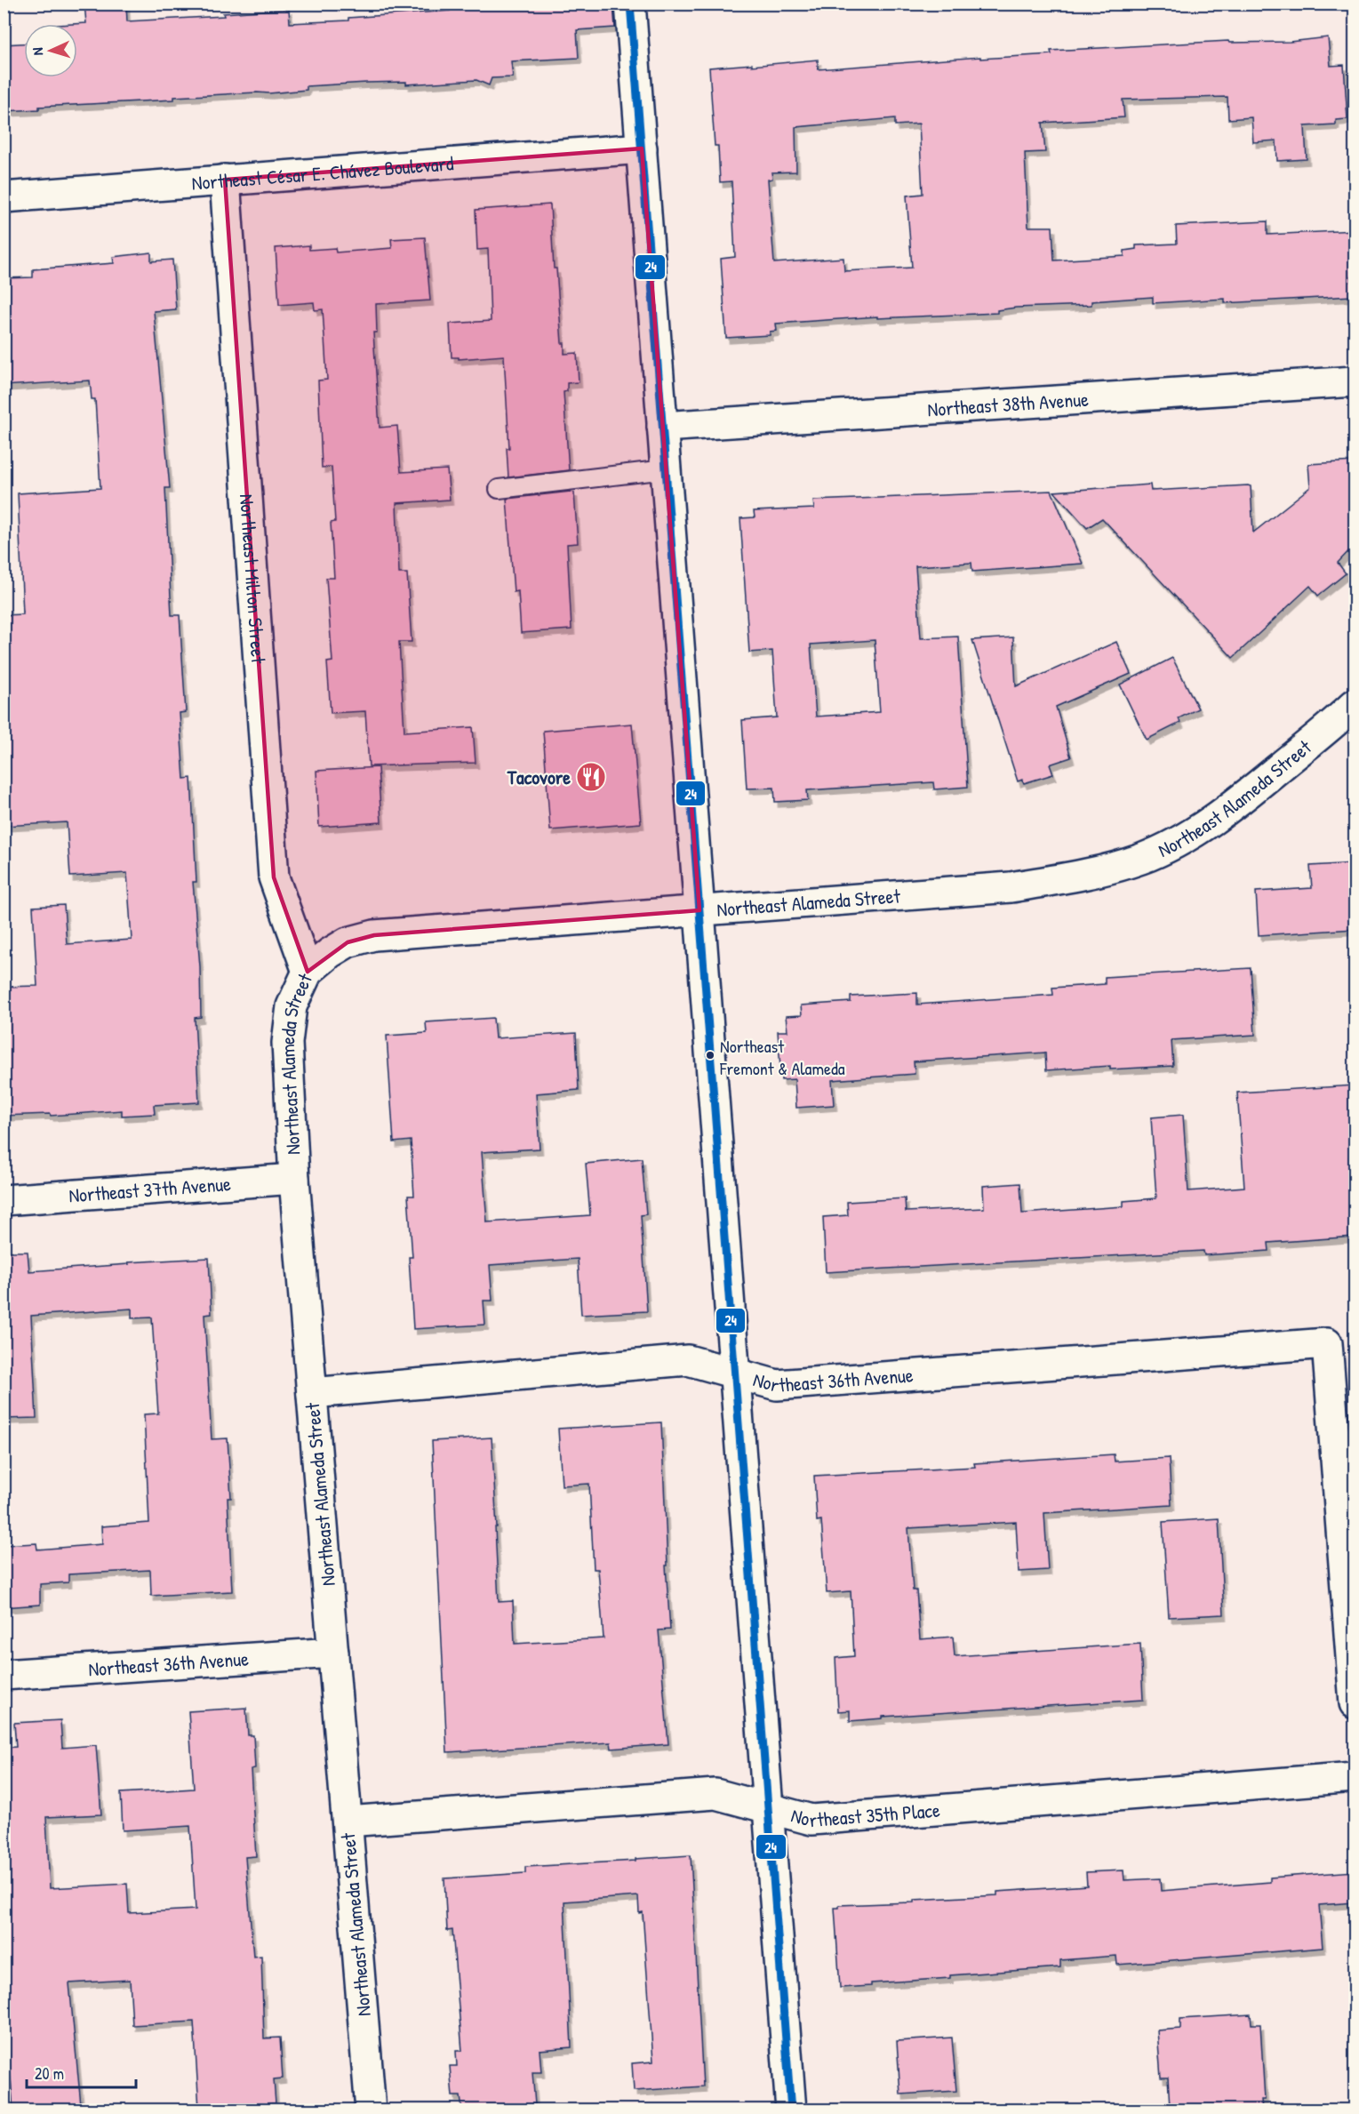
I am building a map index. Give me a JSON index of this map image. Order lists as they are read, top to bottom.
{
  "streets": {
    "street": [
      "Northeast César E. Chávez Boulevard",
      "Northeast 38th Avenue",
      "Northeast Milton Street",
      "Northeast Alameda Street",
      "Northeast 37th Avenue",
      "Northeast 36th Avenue",
      "Northeast 35th Place"
    ]
  },
  "crossings": [
    ["Northeast César E. Chávez Boulevard", "Northeast Milton Street"],
    ["Northeast Milton Street", "Northeast Alameda Street"],
    ["Northeast Alameda Street", "Northeast 37th Avenue"],
    ["Northeast Alameda Street", "Northeast 36th Avenue"],
    ["Northeast Alameda Street", "Northeast 35th Place"]
  ],
  "places": {
    "restaurant": ["Tacovore"],
    "other": ["Northeast Fremont & Alameda"]
  },
  "lines": ["transit line 24"],
  "scale_bar": "20 m",
  "north": "left"
}
